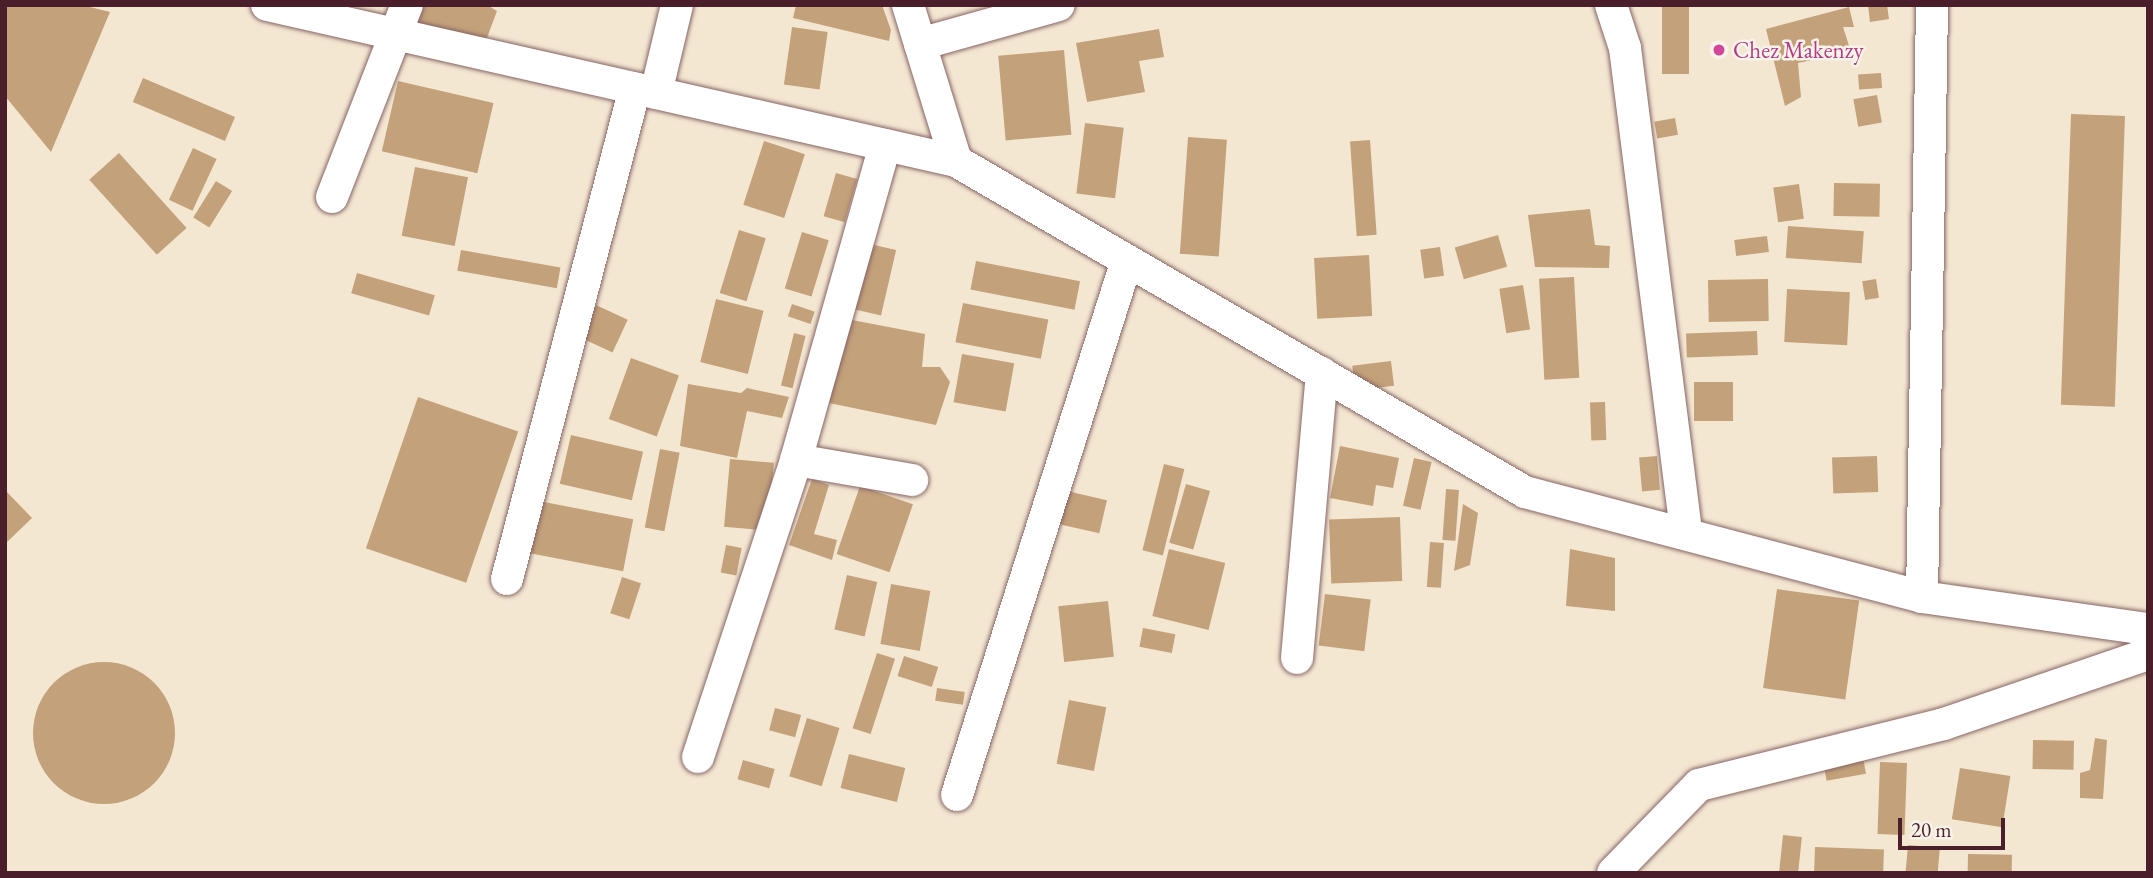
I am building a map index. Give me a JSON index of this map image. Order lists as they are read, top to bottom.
{
  "places": ["Chez Makenzy"],
  "scale_bar": "20 m"
}
